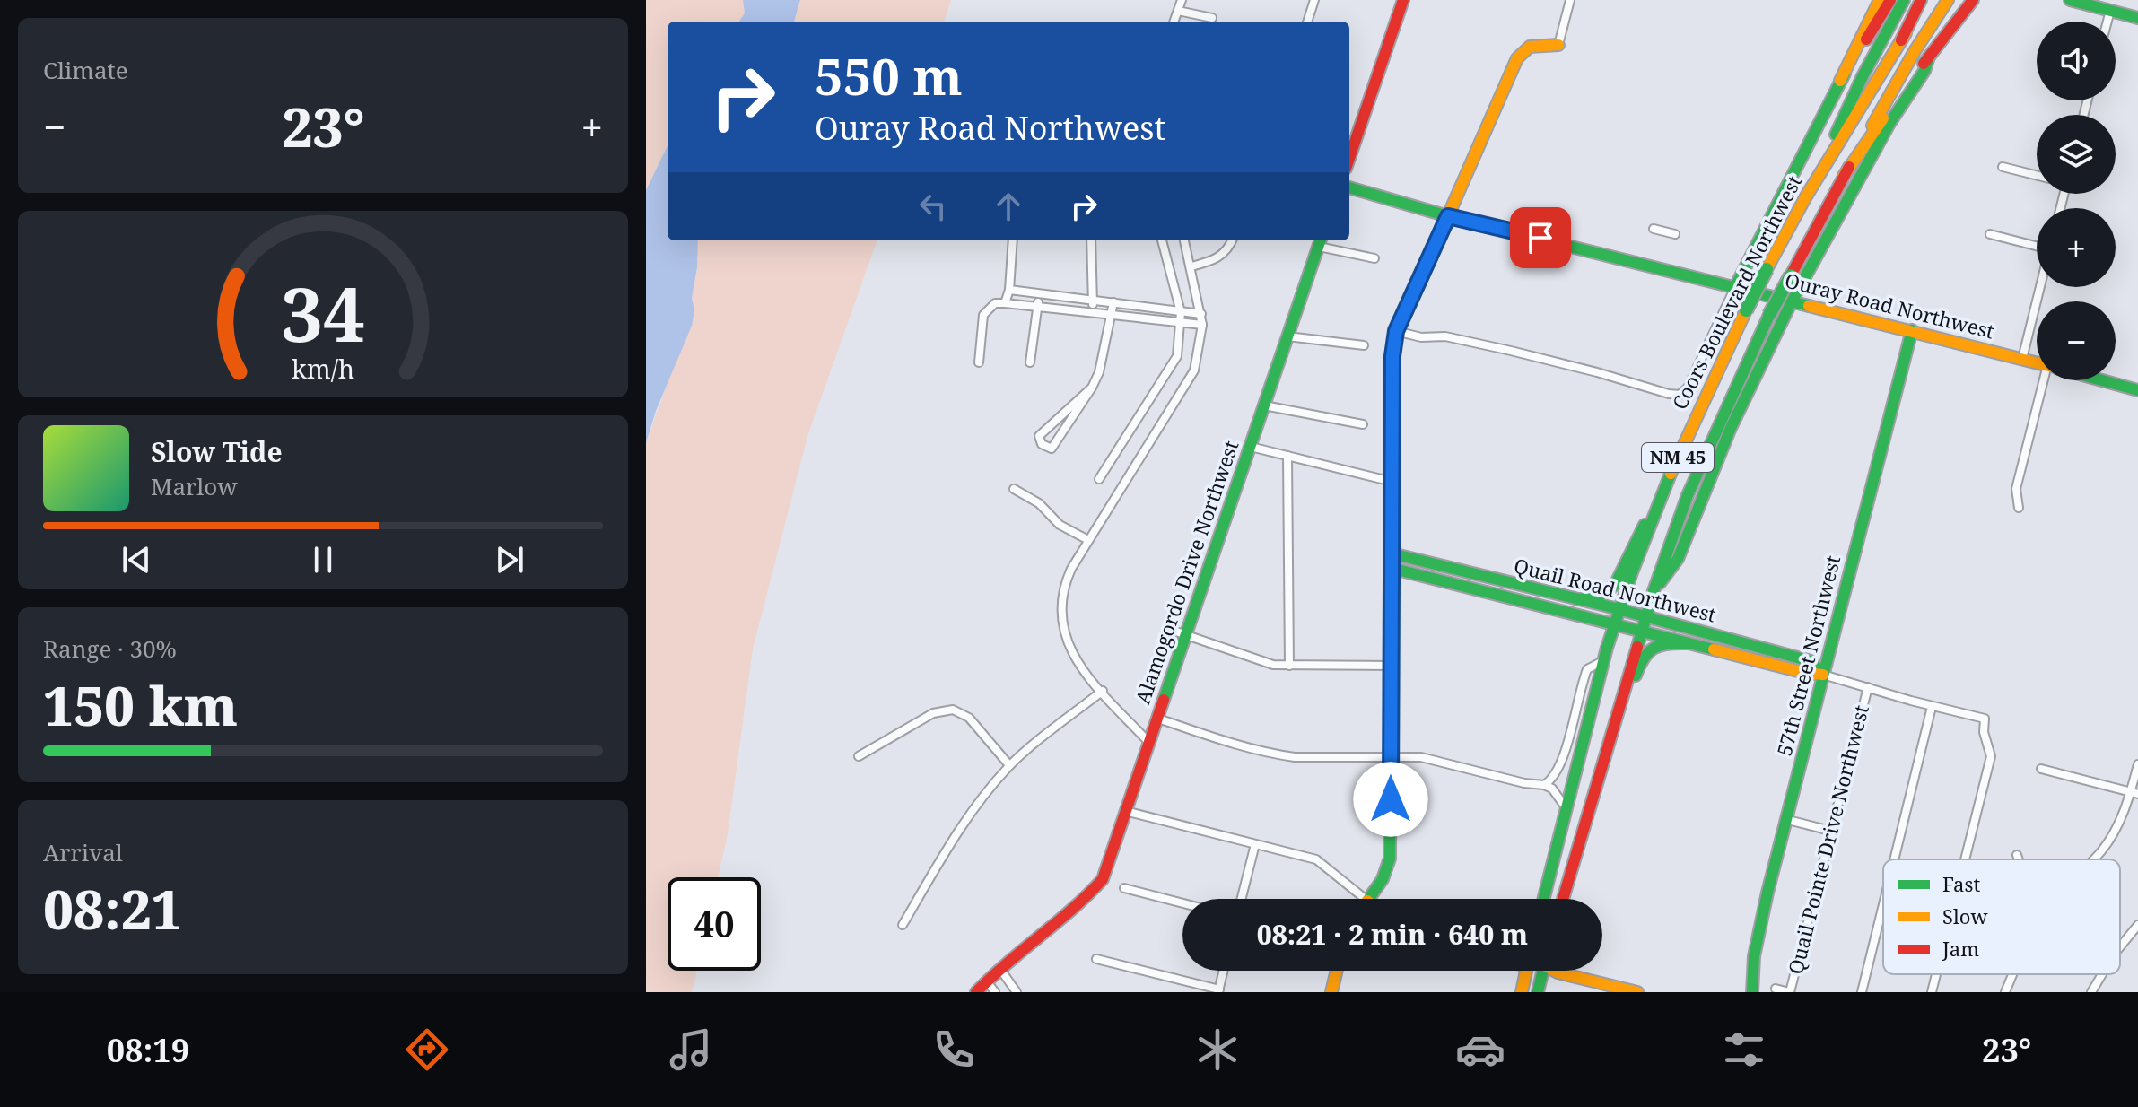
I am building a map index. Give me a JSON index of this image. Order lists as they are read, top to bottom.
{
  "streets": {
    "main road": [
      "Coors Boulevard Northwest",
      "Ouray Road Northwest",
      "NM 45",
      "Alamogordo Drive Northwest",
      "Quail Road Northwest",
      "57th Street Northwest"
    ],
    "street": ["Quail Pointe Drive Northwest"]
  },
  "crossings": [
    ["Coors Boulevard Northwest", "Quail Road Northwest"],
    ["Ouray Road Northwest", "57th Street Northwest"],
    ["Quail Road Northwest", "57th Street Northwest"],
    ["Quail Road Northwest", "Quail Pointe Drive Northwest"]
  ],
  "legend": ["Fast", "Slow", "Jam"],
  "page": {
    "tile": [
      "Climate",
      ["Range · 30%", "150 km"],
      ["Arrival", "08:21"]
    ],
    "map_buttons": ["+", "−"],
    "turn": ["550 m", "Ouray Road Northwest"],
    "heat": ["−", "23°", "+"],
    "song": ["Slow Tide", "Marlow"],
    "limit": "40",
    "trip": "08:21 · 2 min · 640 m",
    "tabs": ["08:19", "23°"],
    "gauge": ["34", "km/h"]
  }
}
